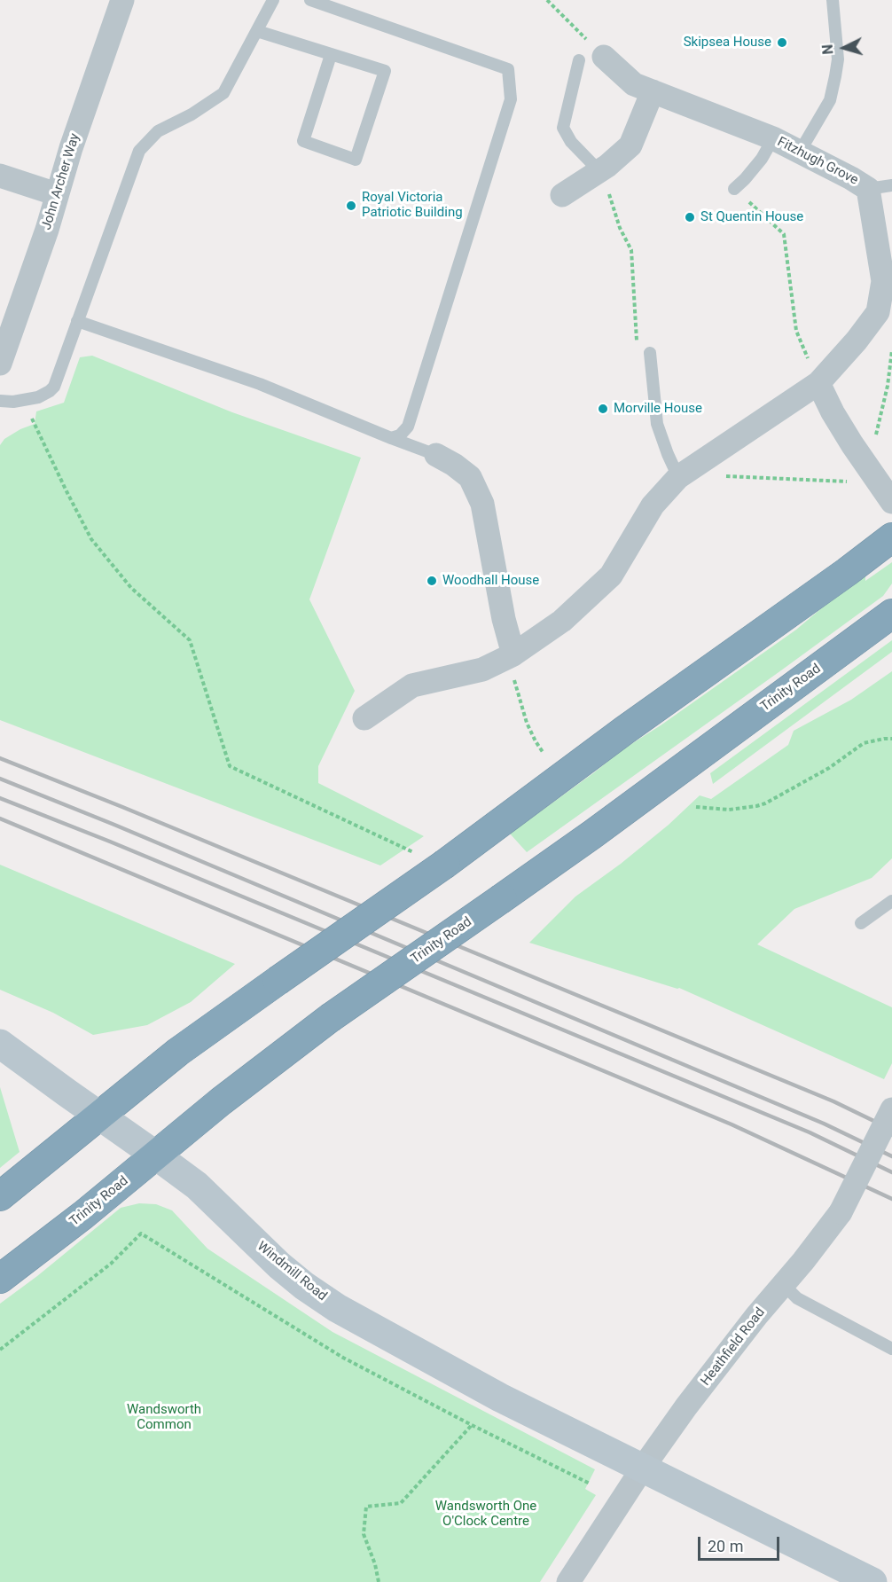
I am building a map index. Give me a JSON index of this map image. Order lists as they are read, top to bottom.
{
  "streets": {
    "highway": ["Trinity Road"],
    "main road": ["Windmill Road"],
    "street": ["Fitzhugh Grove", "John Archer Way", "Heathfield Road"]
  },
  "crossings": [
    ["Trinity Road", "Windmill Road"],
    ["Windmill Road", "Heathfield Road"]
  ],
  "parks": ["Wandsworth Common", "Wandsworth One O'Clock Centre"],
  "places": [
    "Skipsea House",
    "Royal Victoria Patriotic Building",
    "St Quentin House",
    "Morville House",
    "Woodhall House"
  ],
  "scale_bar": "20 m",
  "north": "left"
}
